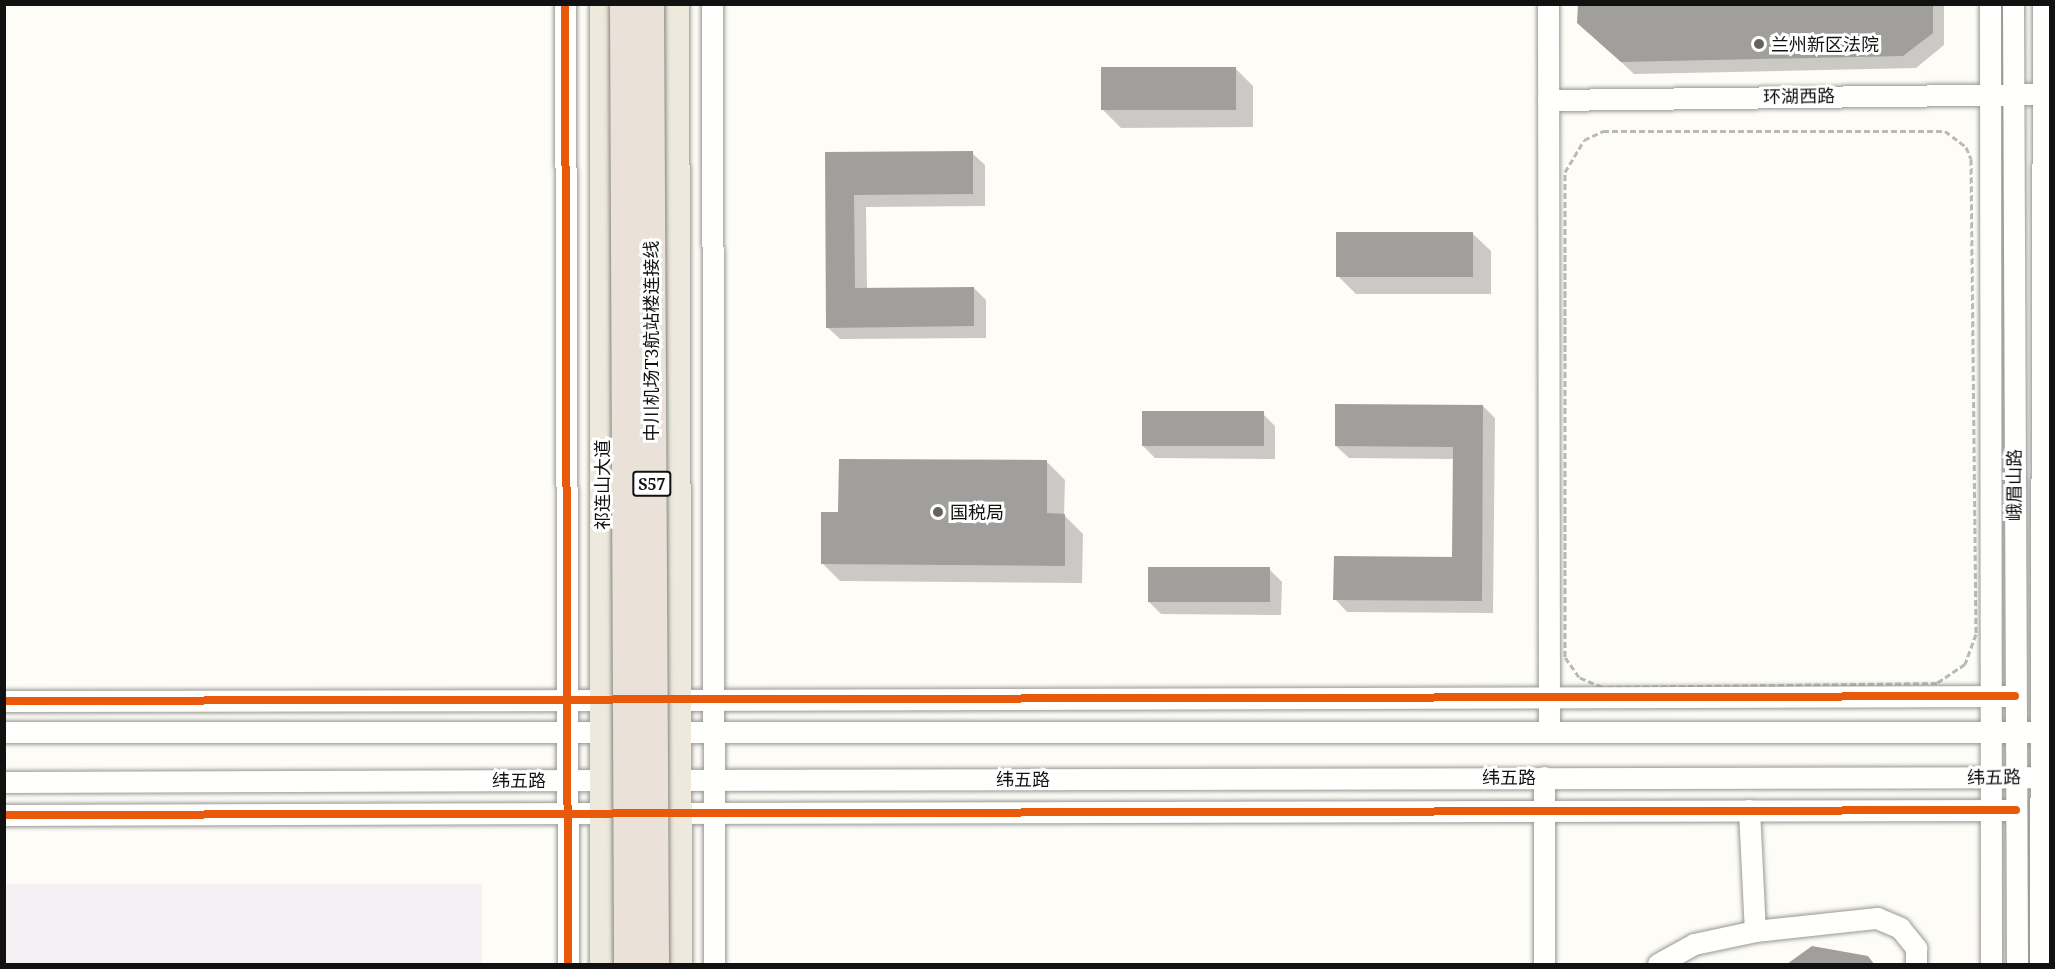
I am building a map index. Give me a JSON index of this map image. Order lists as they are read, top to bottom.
{
  "streets": {
    "highway": ["中川机场T3航站楼连接线", "S57"],
    "main road": ["祁连山大道"],
    "street": ["环湖西路", "峨眉山路", "纬五路"]
  },
  "crossings": [
    ["环湖西路", "峨眉山路"],
    ["祁连山大道", "纬五路"],
    ["峨眉山路", "纬五路"]
  ],
  "places": ["兰州新区法院", "国税局"]
}
